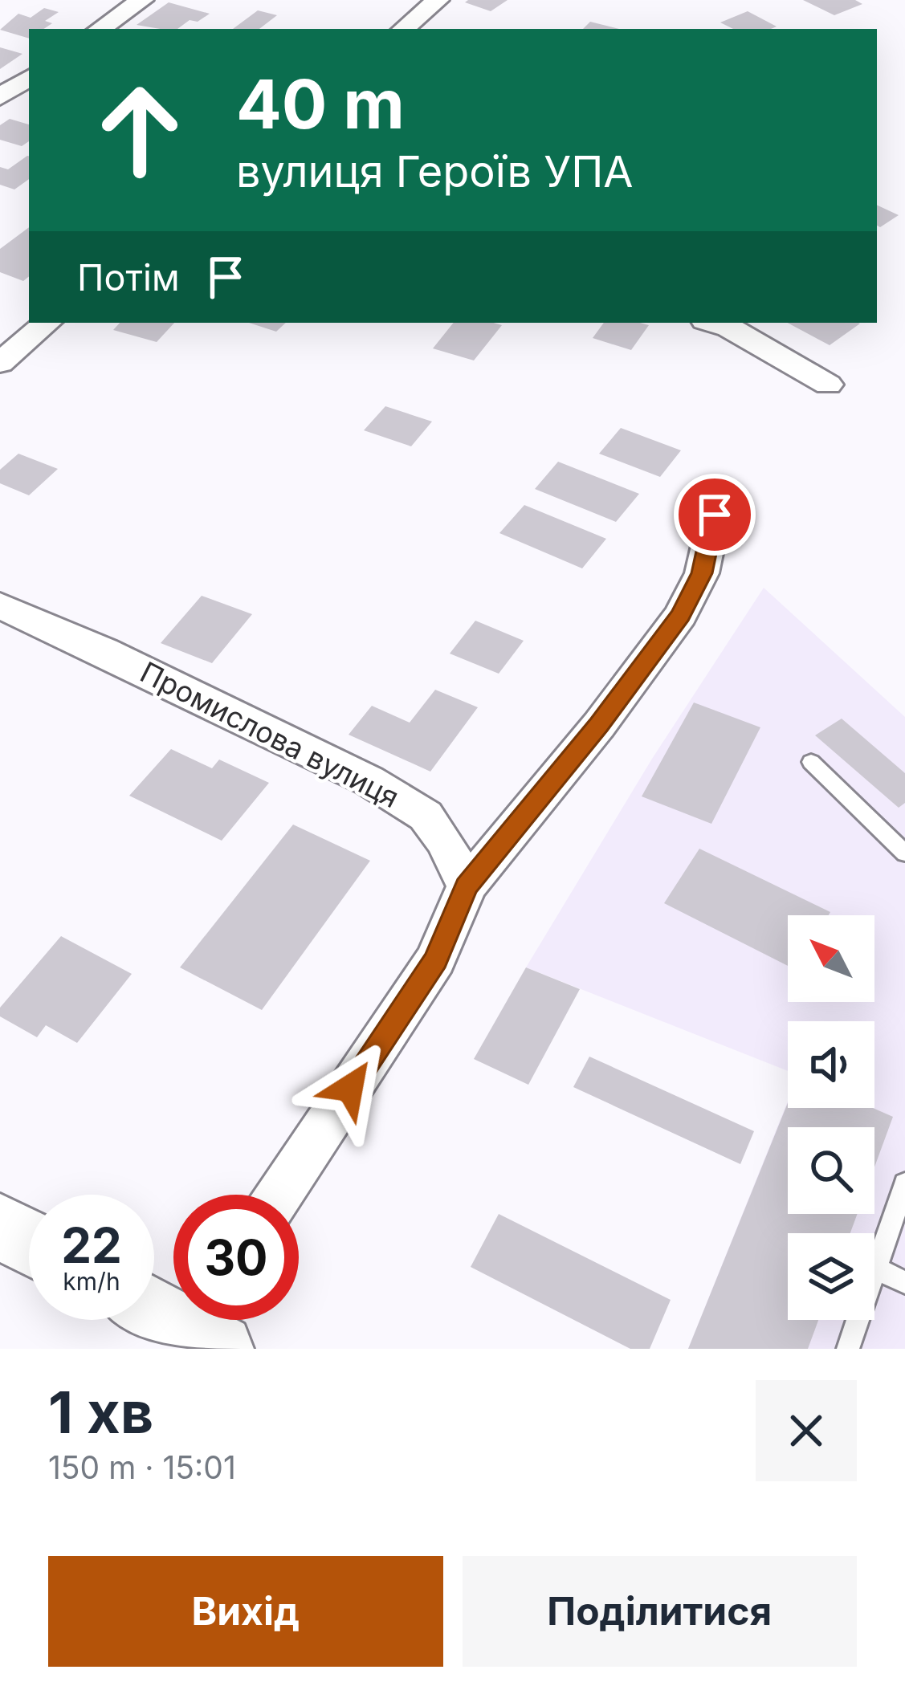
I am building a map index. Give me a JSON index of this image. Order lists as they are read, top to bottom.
{
  "streets": {
    "street": ["Промислова вулиця"]
  },
  "north": "top left",
  "page": {
    "turn": ["40 m", "вулиця Героїв УПА"],
    "then": "Потім",
    "speed": "22 km/h",
    "limit": "30",
    "heading": ["1 хв", "150 m · 15:01"],
    "buttons": ["Вихід", "Поділитися"]
  }
}
